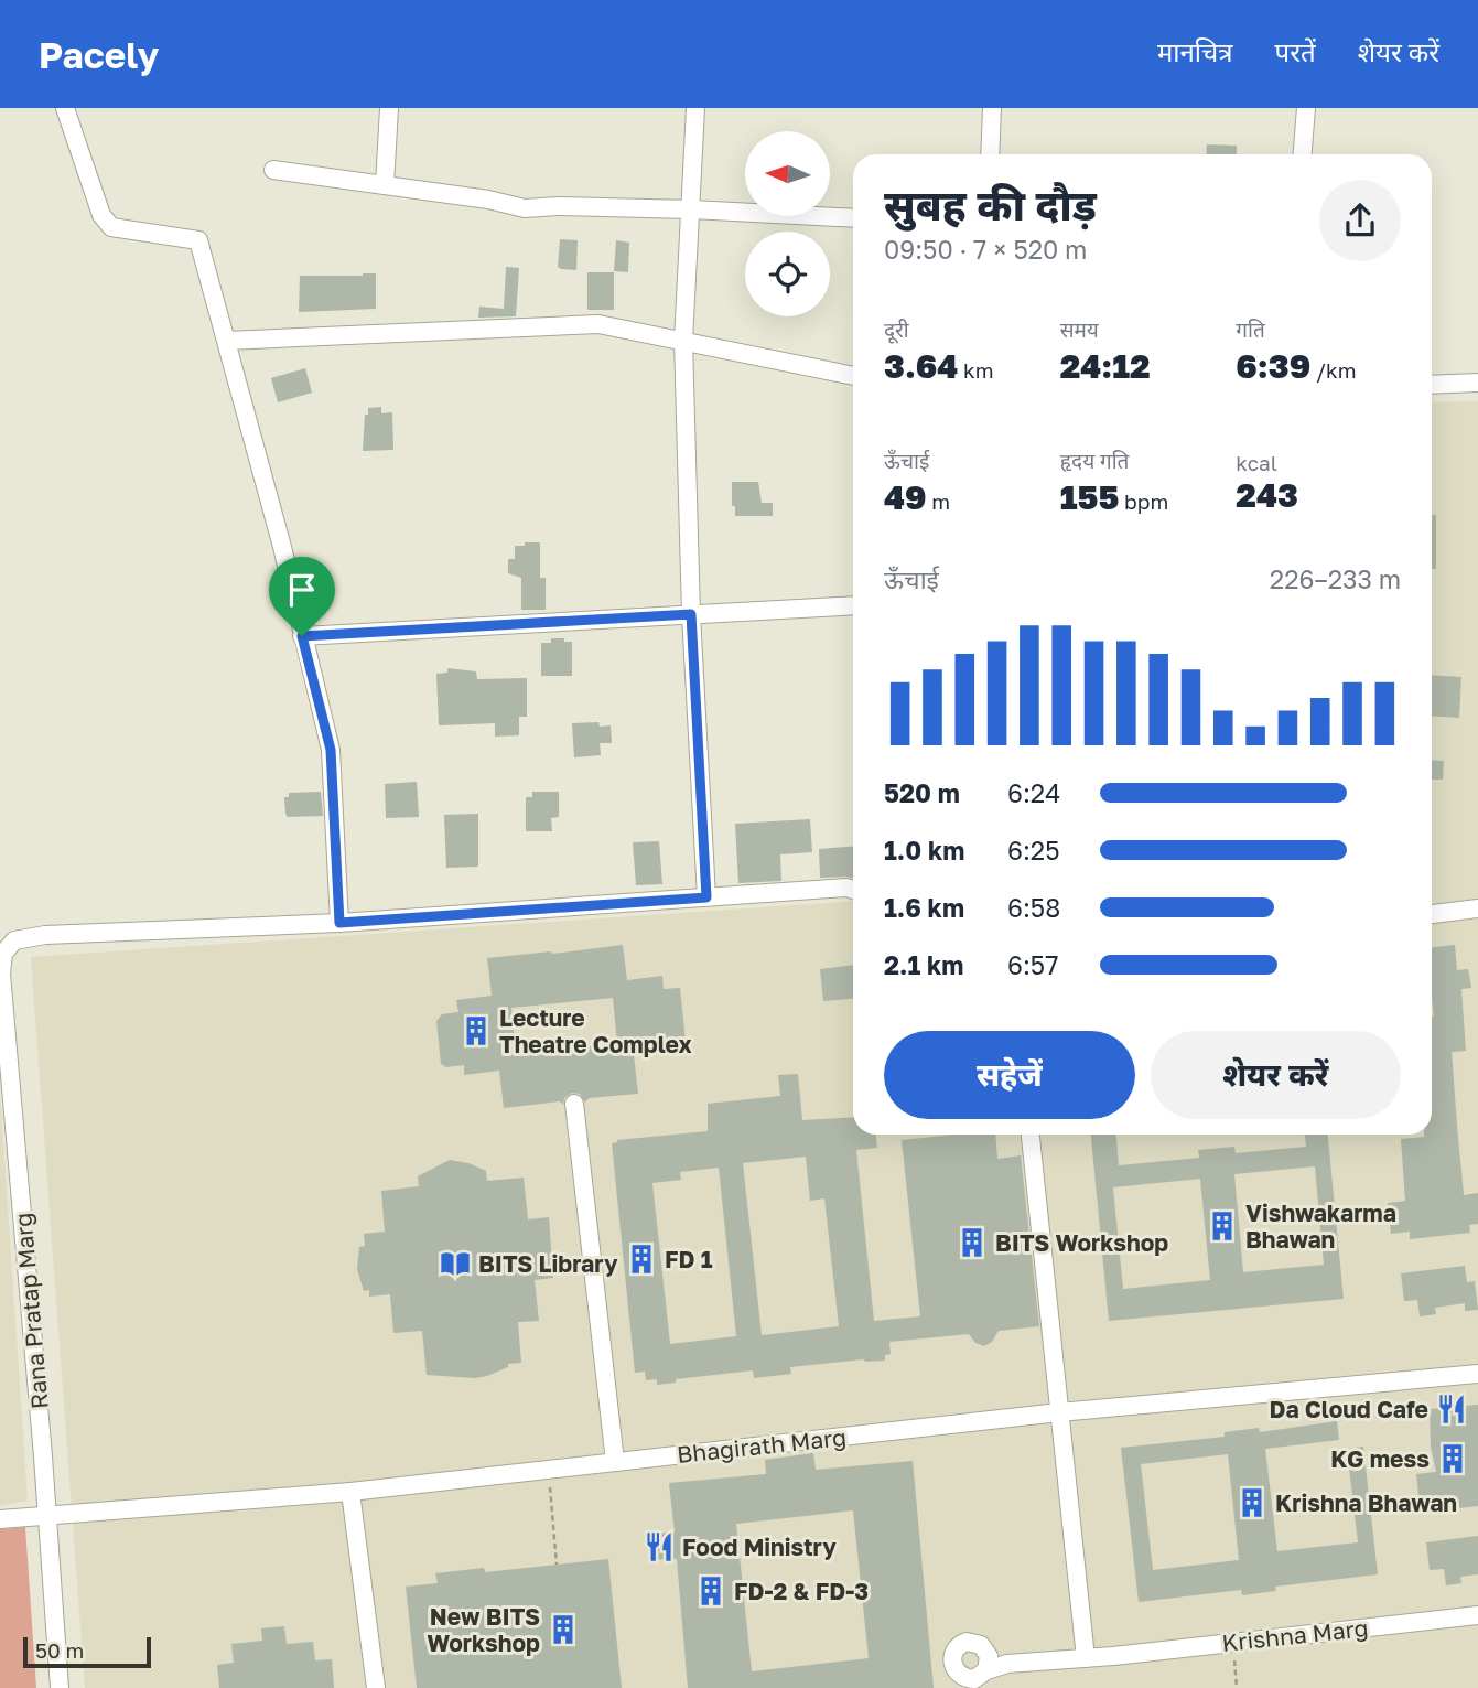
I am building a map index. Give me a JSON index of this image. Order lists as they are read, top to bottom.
{
  "streets": {
    "street": ["Rana Pratap Marg", "Bhagirath Marg", "Krishna Marg"]
  },
  "crossings": [
    ["Rana Pratap Marg", "Bhagirath Marg"]
  ],
  "places": {
    "building": [
      "Lecture Theatre Complex",
      "Vishwakarma Bhawan",
      "BITS Workshop",
      "FD 1",
      "KG mess",
      "Krishna Bhawan",
      "FD-2 & FD-3",
      "New BITS Workshop"
    ],
    "library": ["BITS Library"],
    "restaurant": ["Da Cloud Cafe", "Food Ministry"]
  },
  "scale_bar": "50 m",
  "north": "left",
  "page": {
    "header": "Pacely",
    "nav": ["मानचित्र", "परतें", "शेयर करें"],
    "heading": ["सुबह की दौड़", "09:50 · 7 × 520 m"],
    "stats": [
      ["दूरी", "3.64 km"],
      ["समय", "24:12"],
      ["गति", "6:39 /km"],
      ["ऊँचाई", "49 m"],
      ["हृदय गति", "155 bpm"],
      ["kcal", "243"]
    ],
    "chart": ["ऊँचाई", "226–233 m"],
    "list": [
      {
        "name": "520 m",
        "note": "6:24"
      },
      {
        "name": "1.0 km",
        "note": "6:25"
      },
      {
        "name": "1.6 km",
        "note": "6:58"
      },
      {
        "name": "2.1 km",
        "note": "6:57"
      }
    ],
    "buttons": ["सहेजें", "शेयर करें"],
    "scale": "50 m"
  }
}
